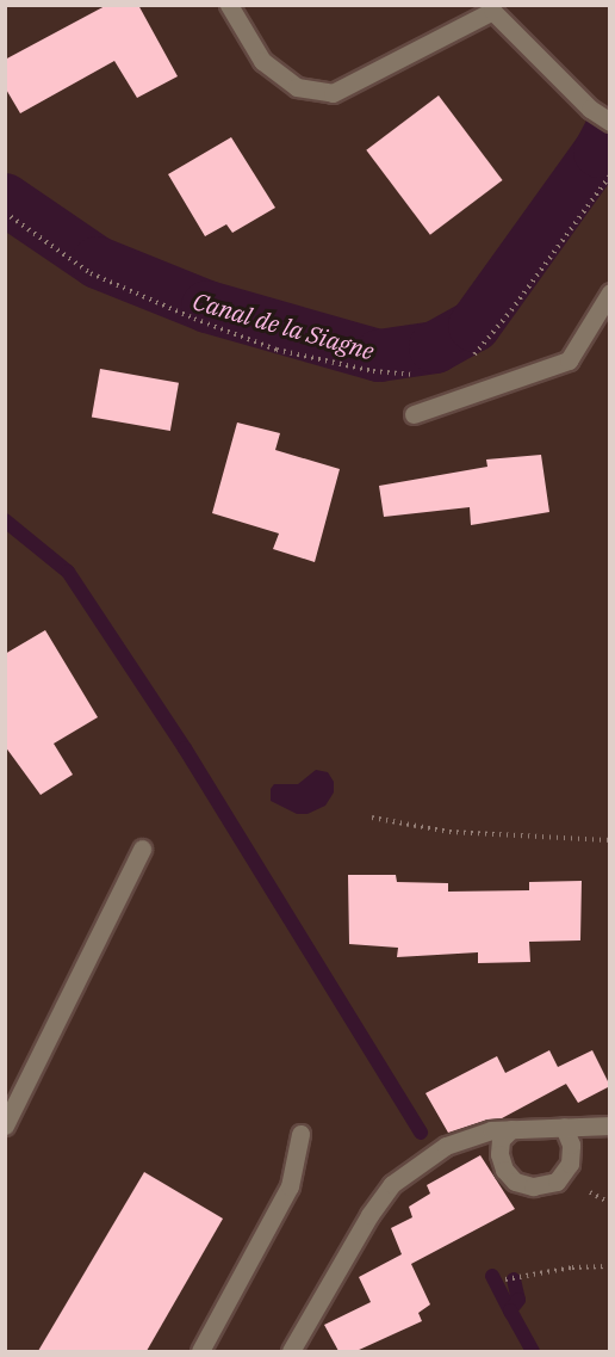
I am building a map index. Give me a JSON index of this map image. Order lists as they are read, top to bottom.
{
  "water": ["Canal de la Siagne"]
}
